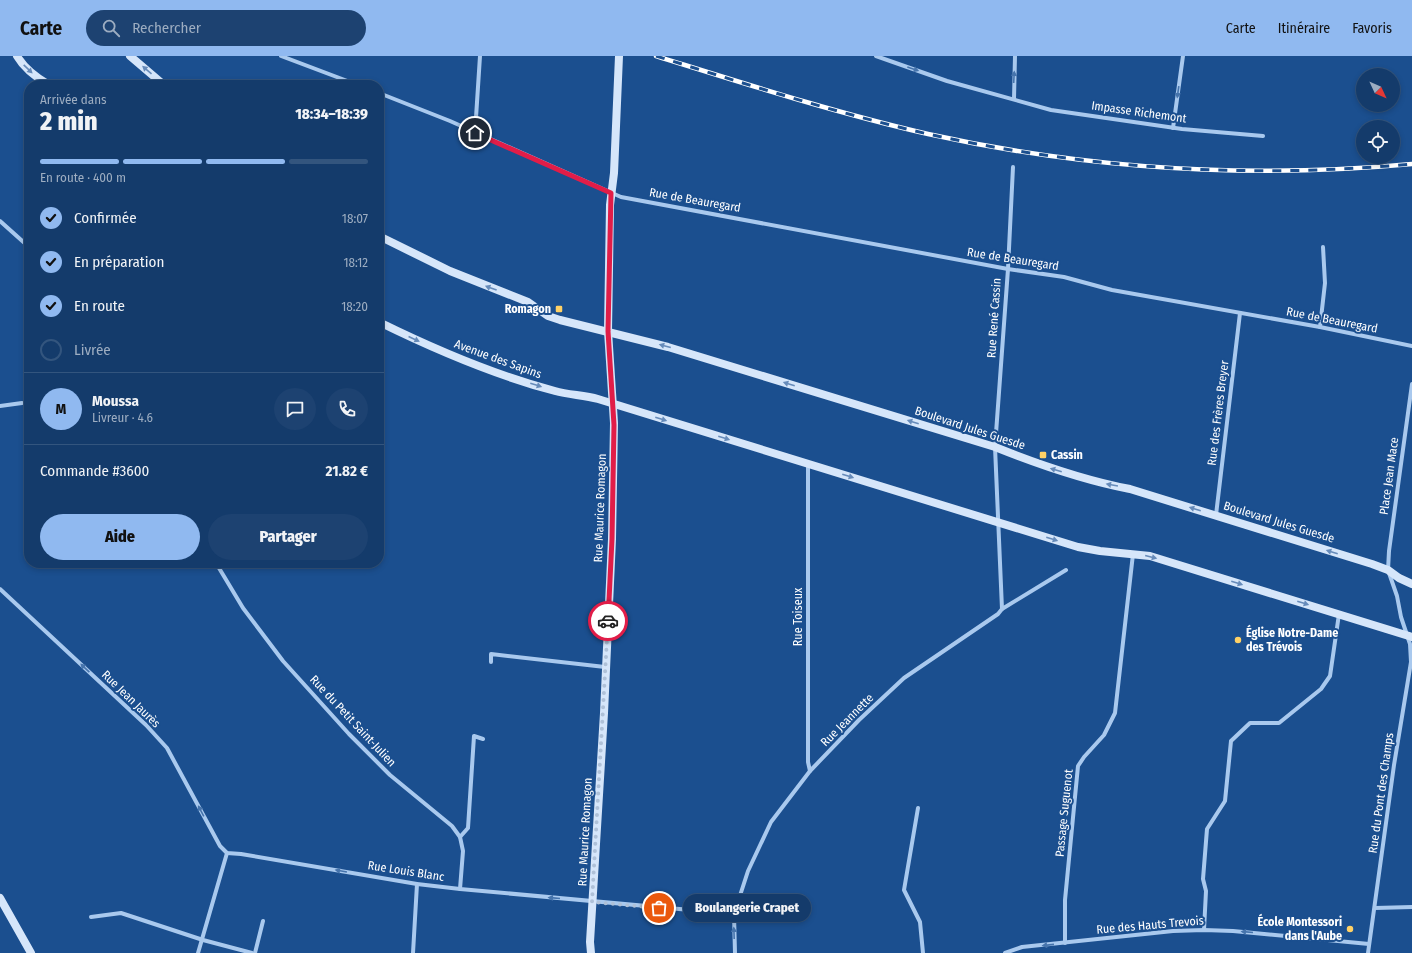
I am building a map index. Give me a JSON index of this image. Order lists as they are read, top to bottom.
{
  "streets": {
    "street": [
      "Impasse Richemont",
      "Rue de Beauregard",
      "Rue René Cassin",
      "Avenue des Sapins",
      "Rue des Frères Breyer",
      "Boulevard Jules Guesde",
      "Place Jean Mace",
      "Rue Maurice Romagon",
      "Rue Toiseux",
      "Rue Jean Jaurès",
      "Rue Jeannette",
      "Rue du Petit Saint-Julien",
      "Rue du Pont des Champs",
      "Passage Suguenot",
      "Rue Louis Blanc",
      "Rue des Hauts Trevois"
    ]
  },
  "crossings": [
    ["Rue de Beauregard", "Rue René Cassin"],
    ["Rue de Beauregard", "Rue des Frères Breyer"],
    ["Rue de Beauregard", "Rue Maurice Romagon"],
    ["Rue René Cassin", "Boulevard Jules Guesde"],
    ["Rue René Cassin", "Rue Jeannette"],
    ["Avenue des Sapins", "Rue Maurice Romagon"],
    ["Rue des Frères Breyer", "Boulevard Jules Guesde"],
    ["Boulevard Jules Guesde", "Place Jean Mace"],
    ["Boulevard Jules Guesde", "Rue Maurice Romagon"],
    ["Boulevard Jules Guesde", "Rue du Pont des Champs"],
    ["Place Jean Mace", "Rue du Pont des Champs"],
    ["Rue Maurice Romagon", "Rue Louis Blanc"],
    ["Rue Toiseux", "Rue Jeannette"],
    ["Rue Jean Jaurès", "Rue Louis Blanc"],
    ["Rue Jeannette", "Rue Louis Blanc"],
    ["Rue du Pont des Champs", "Rue des Hauts Trevois"],
    ["Passage Suguenot", "Rue des Hauts Trevois"]
  ],
  "one_way": [
    "Impasse Richemont",
    "Avenue des Sapins",
    "Rue Jean Jaurès",
    "Rue Louis Blanc",
    "Rue des Hauts Trevois"
  ],
  "places": {
    "transit": ["Romagon", "Cassin"],
    "other": ["Église Notre-Dame des Trévois", "Boulangerie Crapet", "École Montessori dans l'Aube"]
  },
  "north": "bottom right",
  "page": {
    "header": "Carte",
    "search": "Rechercher",
    "nav": ["Carte", "Itinéraire", "Favoris"],
    "heading": ["2 min", "Arrivée dans", "18:34–18:39"],
    "panel": [
      "Moussa",
      "Livreur · 4.6",
      "Commande #3600",
      "21.82 €"
    ],
    "bar": "En route · 400 m",
    "list": [
      ["Confirmée", "18:07"],
      ["En préparation", "18:12"],
      ["En route", "18:20"],
      "Livrée"
    ],
    "round": "M",
    "buttons": ["Aide", "Partager"],
    "bubble": "Boulangerie Crapet"
  }
}
